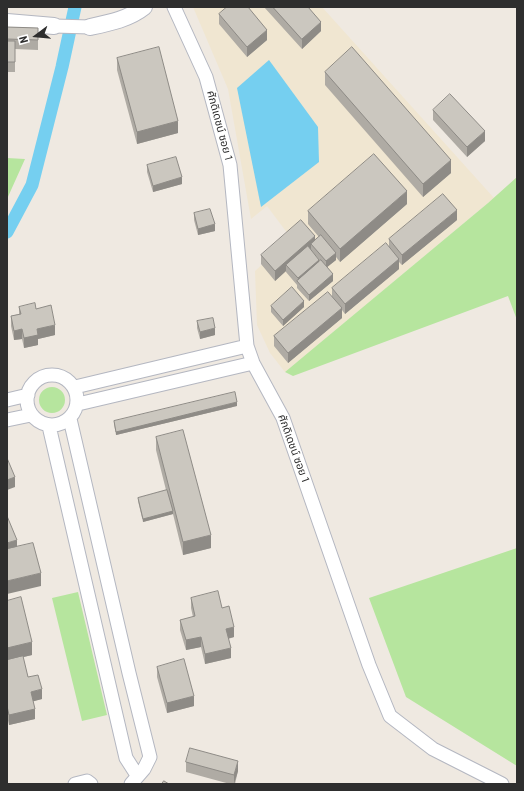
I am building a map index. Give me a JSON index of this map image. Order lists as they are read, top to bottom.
{
  "streets": {
    "street": ["ศักดิเดชน์ ซอย 1"]
  },
  "north": "left"
}
